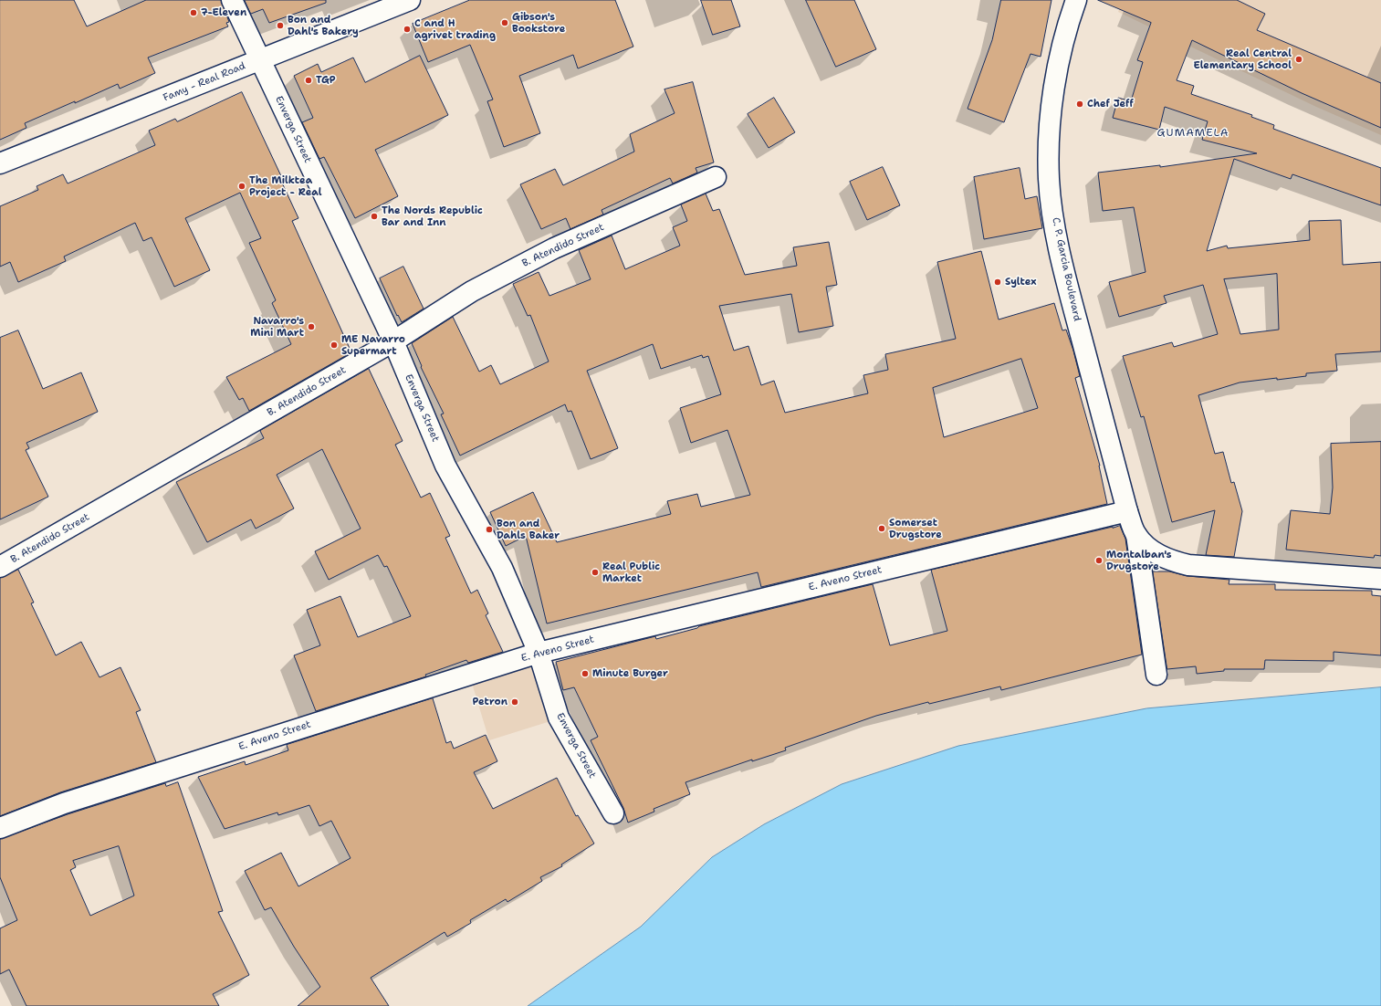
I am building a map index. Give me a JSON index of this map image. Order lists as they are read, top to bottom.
{
  "streets": {
    "street": [
      "Famy - Real Road",
      "Enverga Street",
      "B. Atendido Street",
      "C. P. Garcia Boulevard",
      "E. Aveno Street"
    ]
  },
  "crossings": [
    ["Famy - Real Road", "Enverga Street"],
    ["Enverga Street", "B. Atendido Street"],
    ["Enverga Street", "E. Aveno Street"],
    ["C. P. Garcia Boulevard", "E. Aveno Street"]
  ],
  "districts": ["GUMAMELA"],
  "places": [
    "7-Eleven",
    "Gibson's Bookstore",
    "Bon and Dahl's Bakery",
    "C and H agrivet trading",
    "Real Central Elementary School",
    "TGP",
    "Chef Jeff",
    "The Milktea Project - Real",
    "The Nords Republic Bar and Inn",
    "Syltex",
    "Navarro's Mini Mart",
    "ME Navarro Supermart",
    "Somerset Drugstore",
    "Bon and Dahls Baker",
    "Montalban's Drugstore",
    "Real Public Market",
    "Minute Burger",
    "Petron"
  ]
}
